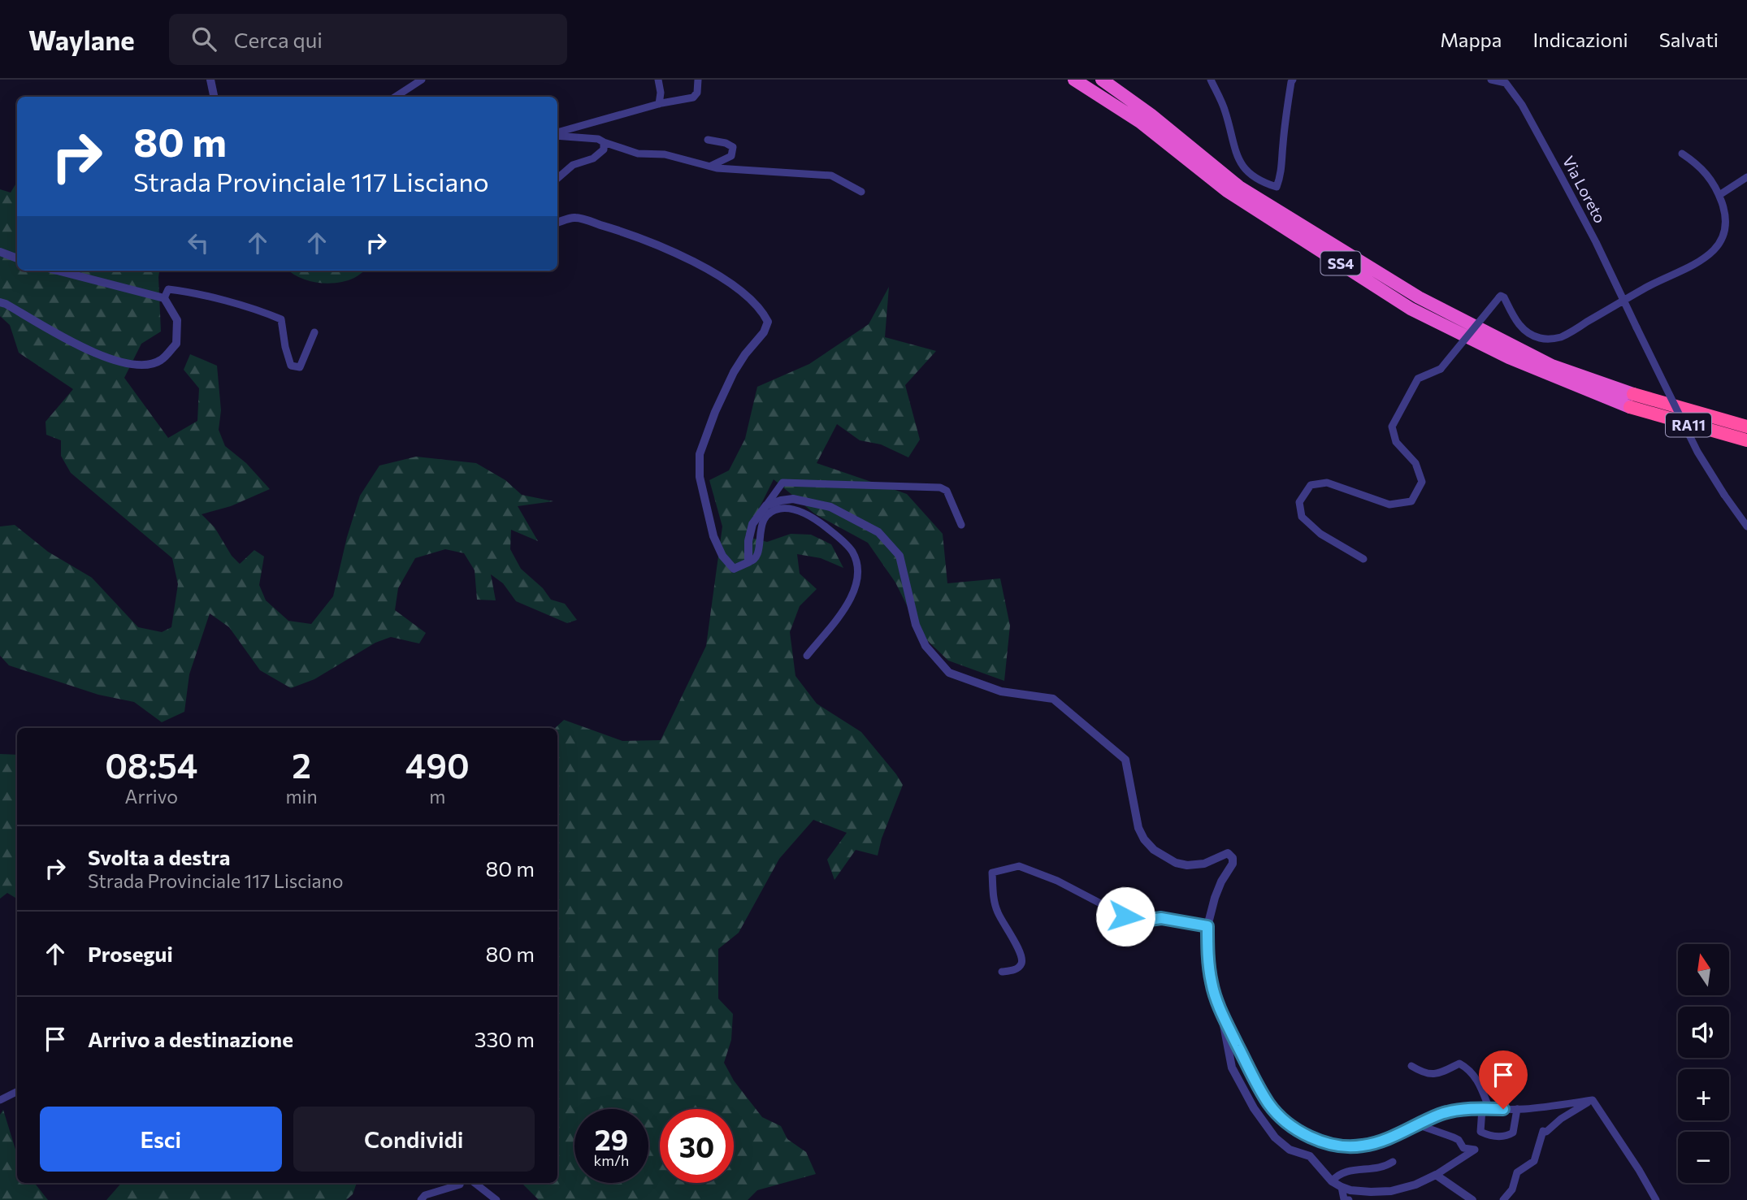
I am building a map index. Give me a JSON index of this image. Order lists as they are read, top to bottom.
{
  "streets": {
    "highway": ["SS4", "RA11"],
    "street": ["Via Loreto"]
  },
  "crossings": [
    ["SS4", "RA11"]
  ],
  "north": "top",
  "page": {
    "header": "Waylane",
    "search": "Cerca qui",
    "nav": ["Mappa", "Indicazioni", "Salvati"],
    "turn": ["80 m", "Strada Provinciale 117 Lisciano"],
    "eta": [
      "08:54",
      "Arrivo",
      "2",
      "min",
      "490",
      "m"
    ],
    "list": [
      {
        "name": "Svolta a destra",
        "note": "Strada Provinciale 117 Lisciano",
        "value": "80 m"
      },
      {
        "name": "Prosegui",
        "value": "80 m"
      },
      {
        "name": "Arrivo a destinazione",
        "value": "330 m"
      }
    ],
    "map_buttons": ["+", "−"],
    "buttons": ["Esci", "Condividi"],
    "speed": "29 km/h",
    "limit": "30"
  }
}
